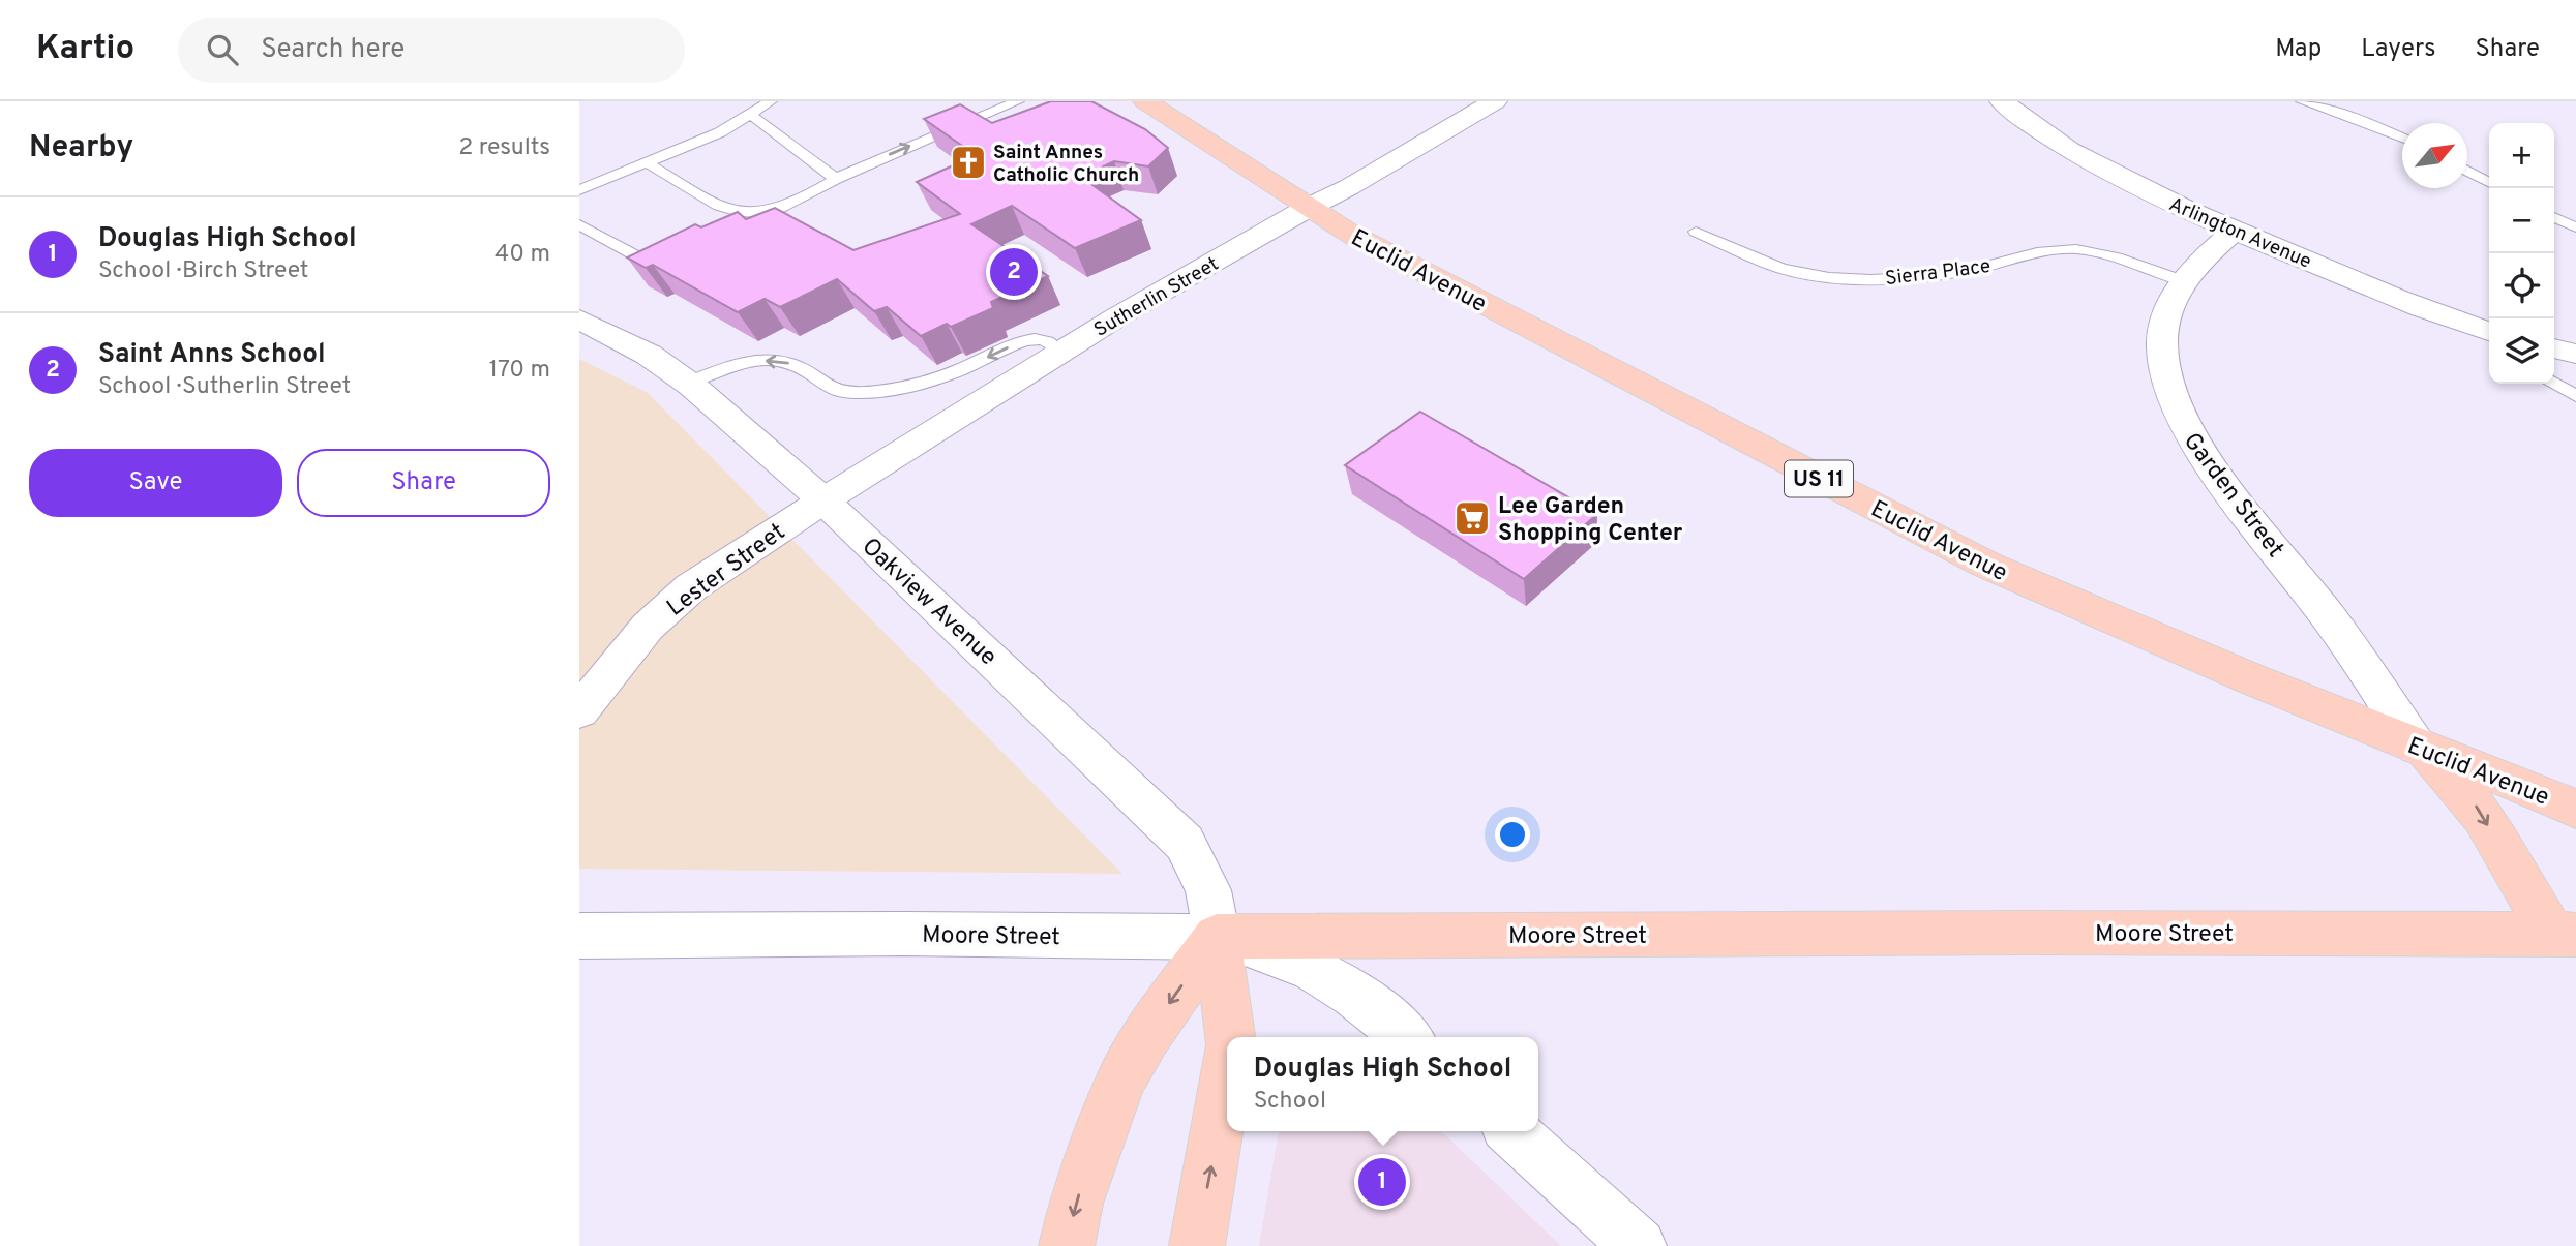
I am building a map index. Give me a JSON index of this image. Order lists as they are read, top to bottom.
{
  "streets": {
    "main road": ["Euclid Avenue", "US 11", "Moore Street"],
    "street": [
      "Arlington Avenue",
      "Sutherlin Street",
      "Garden Street",
      "Lester Street",
      "Oakview Avenue"
    ],
    "lane": ["Sierra Place"]
  },
  "crossings": [
    ["Arlington Avenue", "Garden Street"],
    ["Euclid Avenue", "Sutherlin Street"],
    ["Euclid Avenue", "Garden Street"],
    ["Sierra Place", "Garden Street"],
    ["Sutherlin Street", "Lester Street"],
    ["Sutherlin Street", "Oakview Avenue"],
    ["Lester Street", "Oakview Avenue"],
    ["Oakview Avenue", "Moore Street"]
  ],
  "places": {
    "church": ["Saint Annes Catholic Church"],
    "supermarket": ["Lee Garden Shopping Center"]
  },
  "north": "top right",
  "page": {
    "header": "Kartio",
    "search": "Search here",
    "nav": ["Map", "Layers", "Share"],
    "heading": ["Nearby", "2 results"],
    "map_buttons": ["+", "−"],
    "list": [
      {
        "mark": "1",
        "name": "Douglas High School",
        "note": "School · Birch Street",
        "value": "40 m"
      },
      {
        "mark": "2",
        "name": "Saint Anns School",
        "note": "School · Sutherlin Street",
        "value": "170 m"
      }
    ],
    "pins": ["2", "1"],
    "buttons": ["Save", "Share"],
    "popup": ["Douglas High School", "School"]
  }
}
